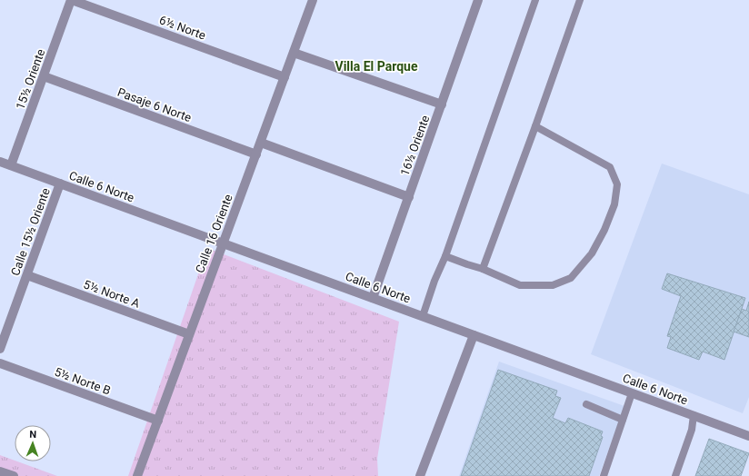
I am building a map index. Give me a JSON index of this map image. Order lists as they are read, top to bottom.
{
  "streets": {
    "street": [
      "6½ Norte",
      "15½ Oriente",
      "Pasaje 6 Norte",
      "16½ Oriente",
      "Calle 6 Norte",
      "Calle 15½ Oriente",
      "Calle 16 Oriente",
      "5½ Norte A",
      "5½ Norte B"
    ]
  },
  "crossings": [
    ["6½ Norte", "15½ Oriente"],
    ["6½ Norte", "Calle 16 Oriente"],
    ["15½ Oriente", "Pasaje 6 Norte"],
    ["15½ Oriente", "Calle 6 Norte"],
    ["Pasaje 6 Norte", "Calle 16 Oriente"],
    ["16½ Oriente", "Calle 6 Norte"],
    ["Calle 6 Norte", "Calle 15½ Oriente"],
    ["Calle 6 Norte", "Calle 16 Oriente"],
    ["Calle 15½ Oriente", "5½ Norte A"],
    ["Calle 16 Oriente", "5½ Norte A"],
    ["Calle 16 Oriente", "5½ Norte B"]
  ],
  "districts": ["Villa El Parque"],
  "north": "top"
}
